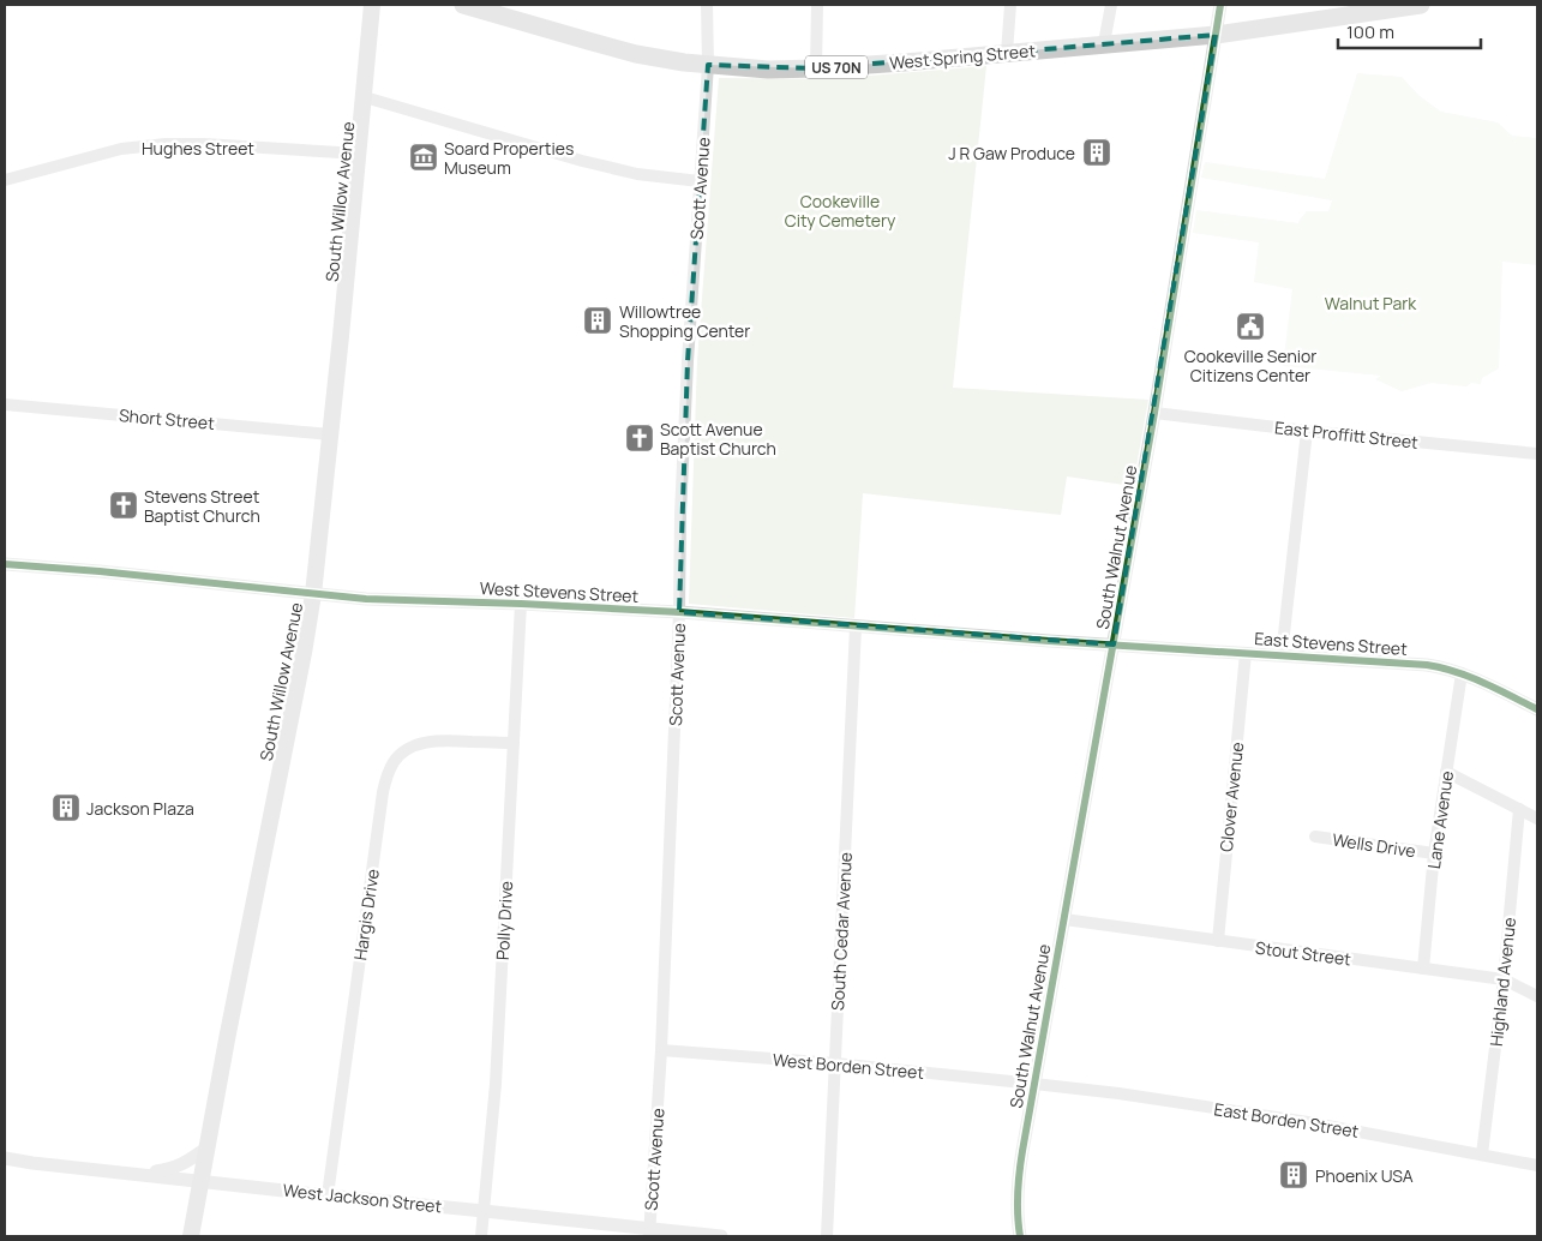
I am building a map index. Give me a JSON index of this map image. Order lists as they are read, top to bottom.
{
  "streets": {
    "main road": ["West Spring Street", "US 70N", "South Willow Avenue"],
    "street": [
      "Hughes Street",
      "Scott Avenue",
      "Short Street",
      "East Proffitt Street",
      "South Walnut Avenue",
      "West Stevens Street",
      "East Stevens Street",
      "Clover Avenue",
      "Lane Avenue",
      "Wells Drive",
      "Hargis Drive",
      "Polly Drive",
      "South Cedar Avenue",
      "Stout Street",
      "Highland Avenue",
      "West Borden Street",
      "East Borden Street",
      "West Jackson Street"
    ]
  },
  "crossings": [
    ["West Spring Street", "US 70N"],
    ["West Spring Street", "Scott Avenue"],
    ["West Spring Street", "South Walnut Avenue"],
    ["US 70N", "South Walnut Avenue"],
    ["Hughes Street", "South Willow Avenue"],
    ["Scott Avenue", "West Stevens Street"],
    ["Scott Avenue", "West Borden Street"],
    ["Scott Avenue", "West Jackson Street"],
    ["South Willow Avenue", "Short Street"],
    ["South Willow Avenue", "West Stevens Street"],
    ["South Willow Avenue", "West Jackson Street"],
    ["East Proffitt Street", "South Walnut Avenue"],
    ["South Walnut Avenue", "West Stevens Street"],
    ["South Walnut Avenue", "East Stevens Street"],
    ["South Walnut Avenue", "Stout Street"],
    ["South Walnut Avenue", "West Borden Street"],
    ["South Walnut Avenue", "East Borden Street"],
    ["West Stevens Street", "East Stevens Street"],
    ["West Stevens Street", "Polly Drive"],
    ["West Stevens Street", "South Cedar Avenue"],
    ["East Stevens Street", "Clover Avenue"],
    ["East Stevens Street", "Lane Avenue"],
    ["Clover Avenue", "Stout Street"],
    ["Lane Avenue", "Wells Drive"],
    ["Lane Avenue", "Stout Street"],
    ["Hargis Drive", "Polly Drive"],
    ["Hargis Drive", "West Jackson Street"],
    ["Polly Drive", "West Jackson Street"],
    ["South Cedar Avenue", "West Borden Street"],
    ["Stout Street", "Highland Avenue"],
    ["Highland Avenue", "East Borden Street"],
    ["West Borden Street", "East Borden Street"]
  ],
  "parks": ["Cookeville City Cemetery", "Walnut Park"],
  "places": {
    "building": [
      "J R Gaw Produce",
      "Willowtree Shopping Center",
      "Jackson Plaza",
      "Phoenix USA"
    ],
    "museum": ["Soard Properties Museum"],
    "public building": ["Cookeville Senior Citizens Center"],
    "church": ["Scott Avenue Baptist Church", "Stevens Street Baptist Church"]
  },
  "scale_bar": "100 m"
}
